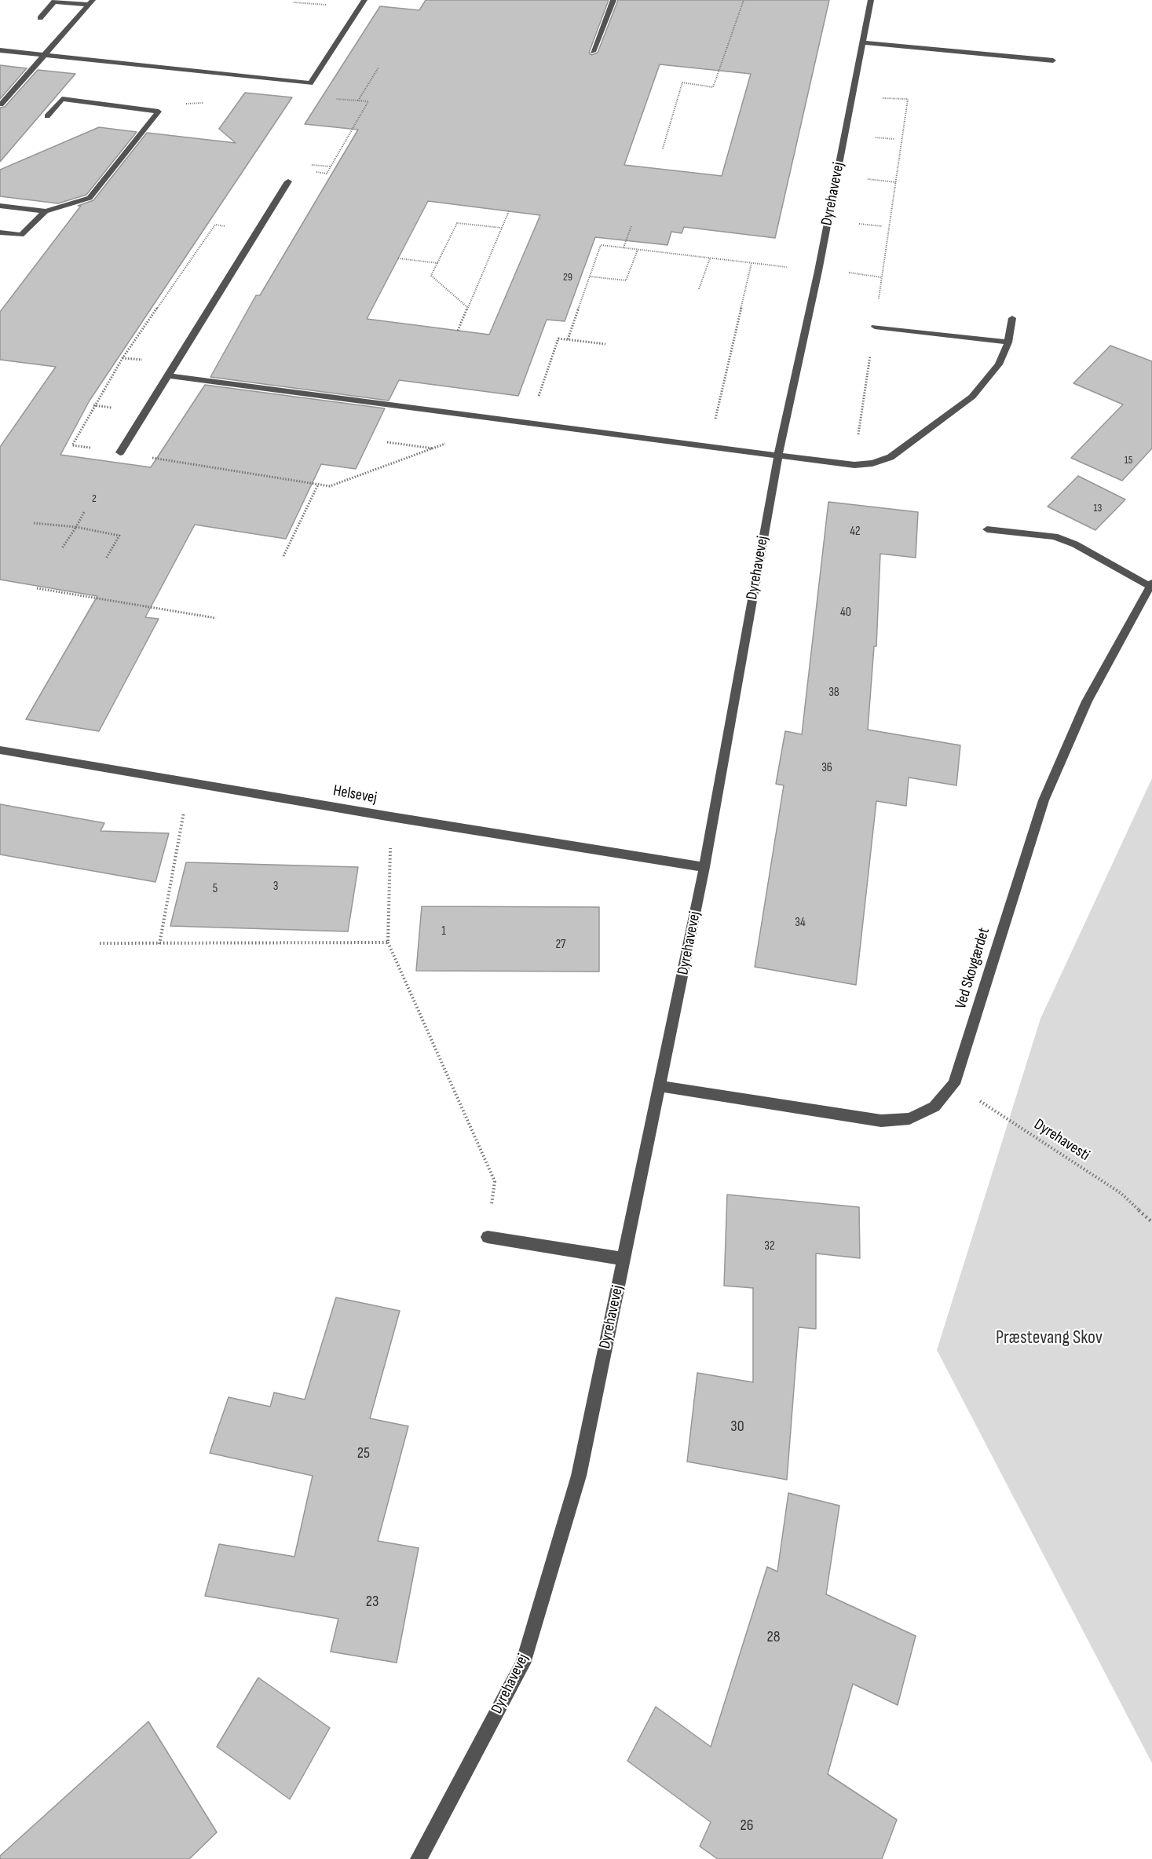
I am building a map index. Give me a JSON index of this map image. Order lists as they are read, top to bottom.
{
  "streets": {
    "street": ["Dyrehavevej", "Helsevej", "Ved Skovgærdet"],
    "path": ["Dyrehavesti"]
  },
  "crossings": [
    ["Dyrehavevej", "Helsevej"],
    ["Dyrehavevej", "Ved Skovgærdet"],
    ["Ved Skovgærdet", "Dyrehavesti"]
  ],
  "parks": ["Præstevang Skov"],
  "house_numbers": [
    "29",
    "15",
    "2",
    "13",
    "42",
    "40",
    "38",
    "36",
    "3",
    "5",
    "34",
    "1",
    "27",
    "32",
    "30",
    "25",
    "23",
    "28",
    "26"
  ]
}
